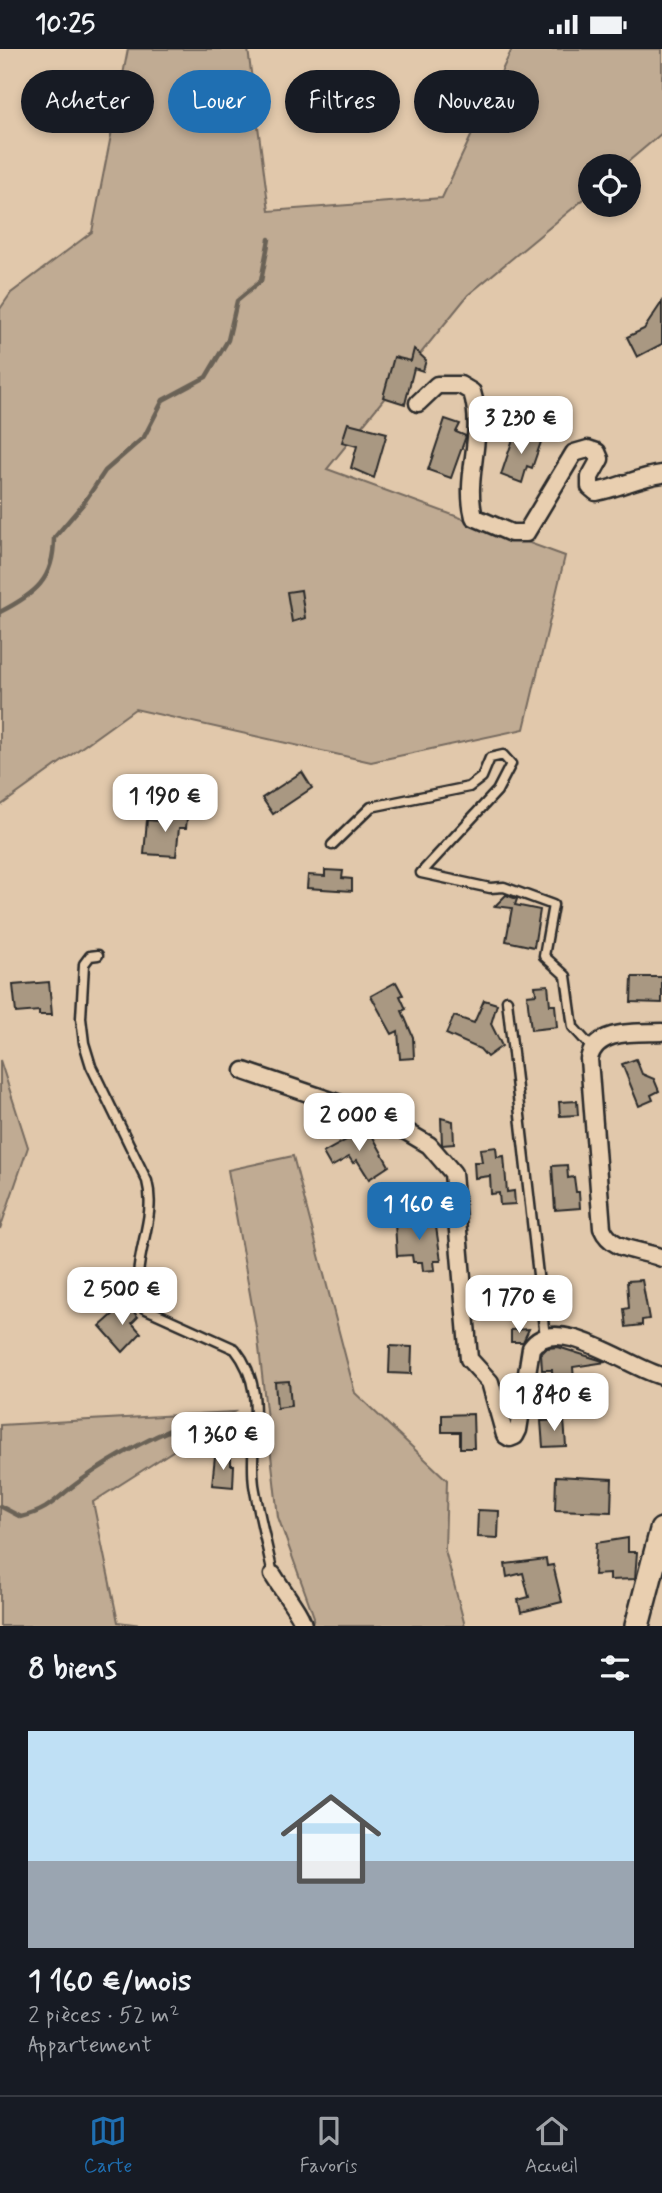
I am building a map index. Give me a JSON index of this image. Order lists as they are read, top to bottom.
{
  "page": {
    "status": "10:25",
    "chip": [
      "Acheter",
      "Louer",
      "Filtres",
      "Nouveau"
    ],
    "price": [
      "3 230 €",
      "1 190 €",
      "2 000 €",
      "1 160 €",
      "2 500 €",
      "1 770 €",
      "1 840 €",
      "1 360 €"
    ],
    "heading": "8 biens",
    "list": [
      {
        "name": "1 160 €/mois",
        "note": "2 pièces · 52 m² · Appartement"
      }
    ],
    "tabs": ["Carte", "Favoris", "Accueil"]
  }
}
